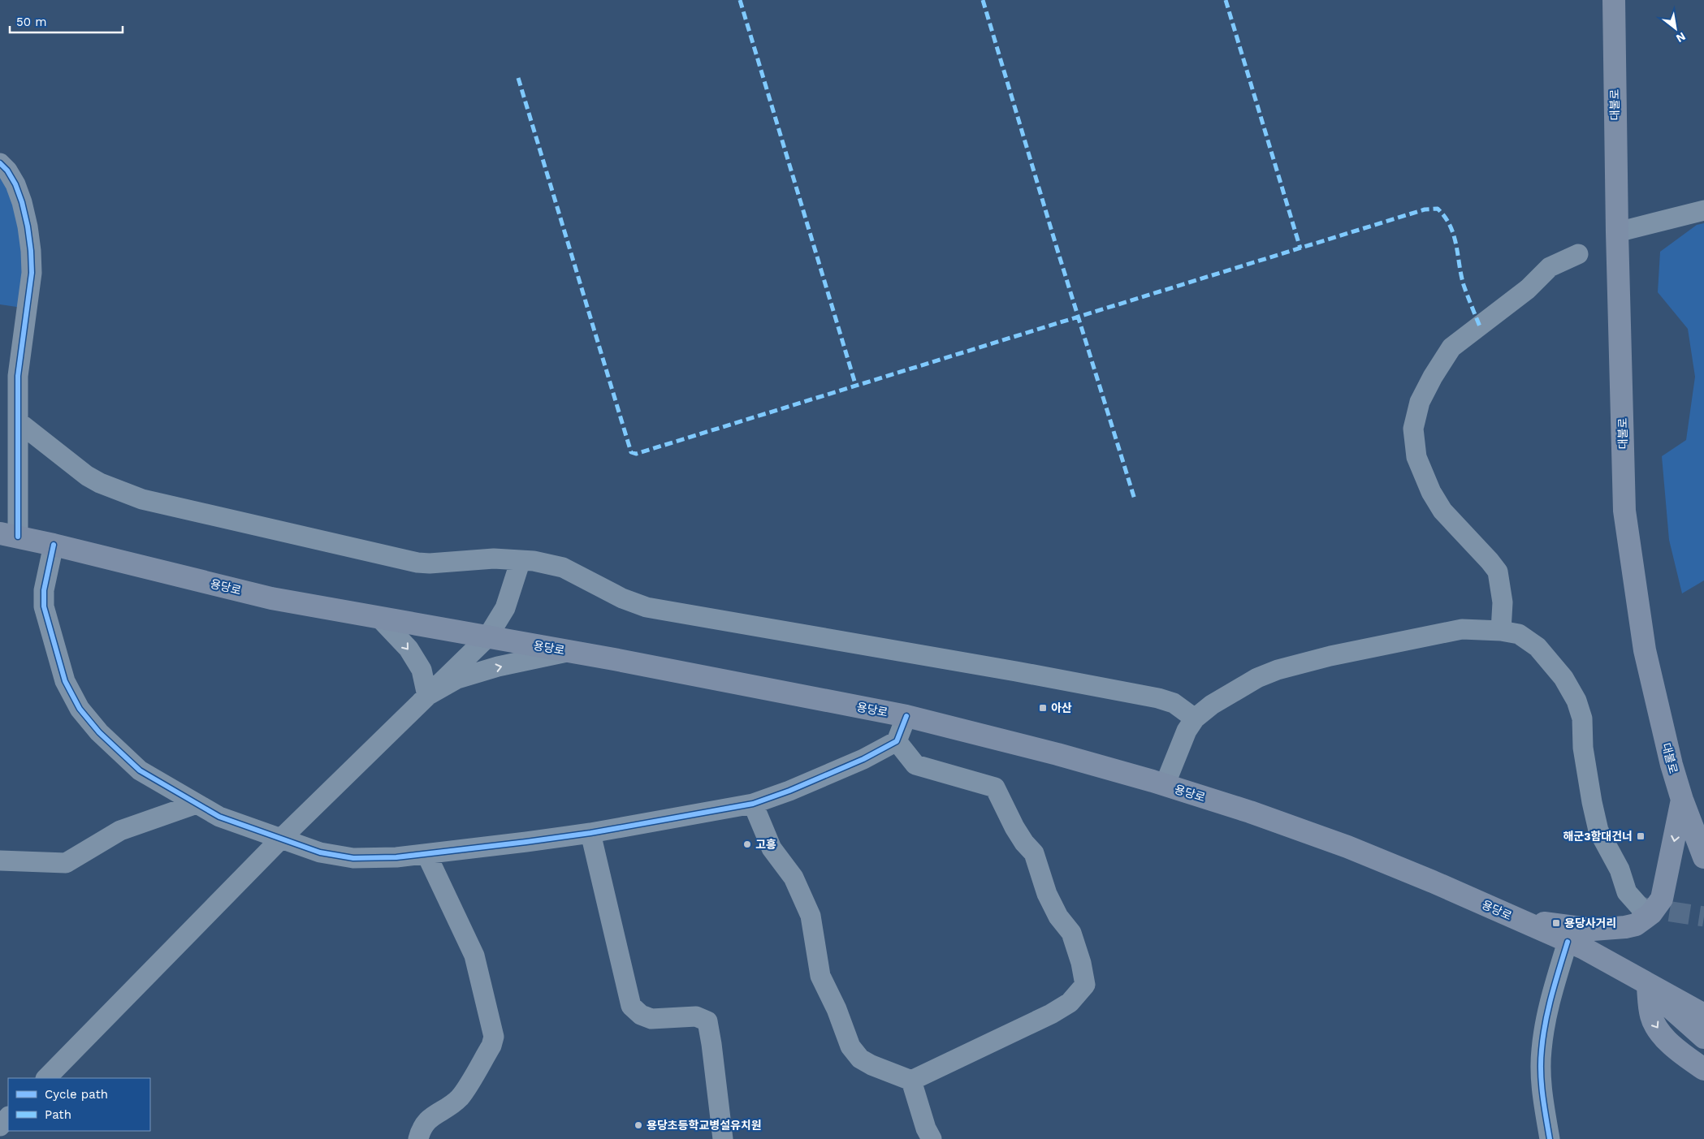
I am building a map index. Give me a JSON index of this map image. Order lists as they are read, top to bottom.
{
  "streets": {
    "main road": ["대불로", "용당로"]
  },
  "places": {
    "transit": ["아산", "해군3함대건너", "용당사거리"],
    "other": ["고흥", "용당초등학교병설유치원"]
  },
  "legend": ["Cycle path", "Path"],
  "scale_bar": "50 m",
  "north": "bottom right"
}
